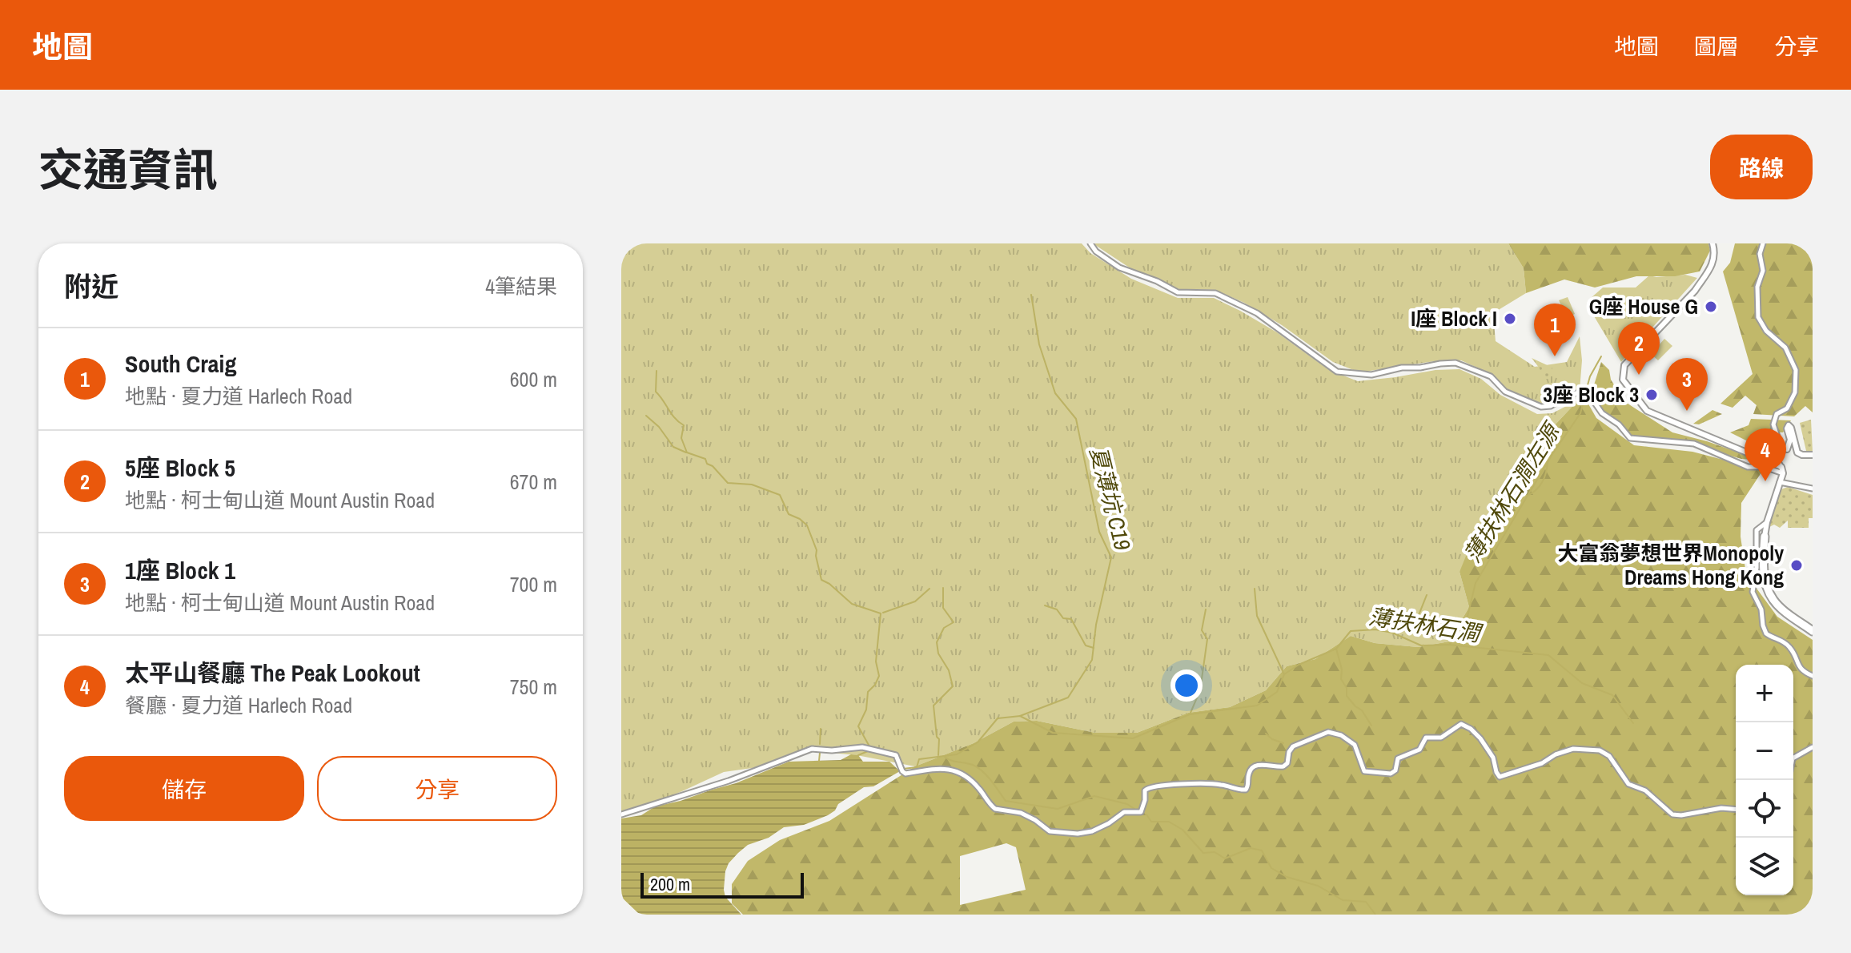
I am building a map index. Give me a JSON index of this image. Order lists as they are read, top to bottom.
{
  "water": ["薄扶林石澗左源", "夏薄坑 C19", "薄扶林石澗"],
  "places": [
    "G座 House G",
    "I座 Block I",
    "3座 Block 3",
    "大富翁夢想世界Monopoly Dreams Hong Kong"
  ],
  "scale_bar": "200 m",
  "page": {
    "header": "地圖",
    "nav": ["地圖", "圖層", "分享"],
    "title": "交通資訊",
    "buttons": [
      "路線",
      ["儲存", "分享"]
    ],
    "heading": ["附近", "4筆結果"],
    "pins": [
      "1",
      "2",
      "3",
      "4"
    ],
    "list": [
      {
        "mark": "1",
        "name": "South Craig",
        "note": "地點 · 夏力道 Harlech Road",
        "value": "600 m"
      },
      {
        "mark": "2",
        "name": "5座 Block 5",
        "note": "地點 · 柯士甸山道 Mount Austin Road",
        "value": "670 m"
      },
      {
        "mark": "3",
        "name": "1座 Block 1",
        "note": "地點 · 柯士甸山道 Mount Austin Road",
        "value": "700 m"
      },
      {
        "mark": "4",
        "name": "太平山餐廳 The Peak Lookout",
        "note": "餐廳 · 夏力道 Harlech Road",
        "value": "750 m"
      }
    ],
    "map_buttons": ["+", "−"],
    "scale": "200 m"
  }
}
